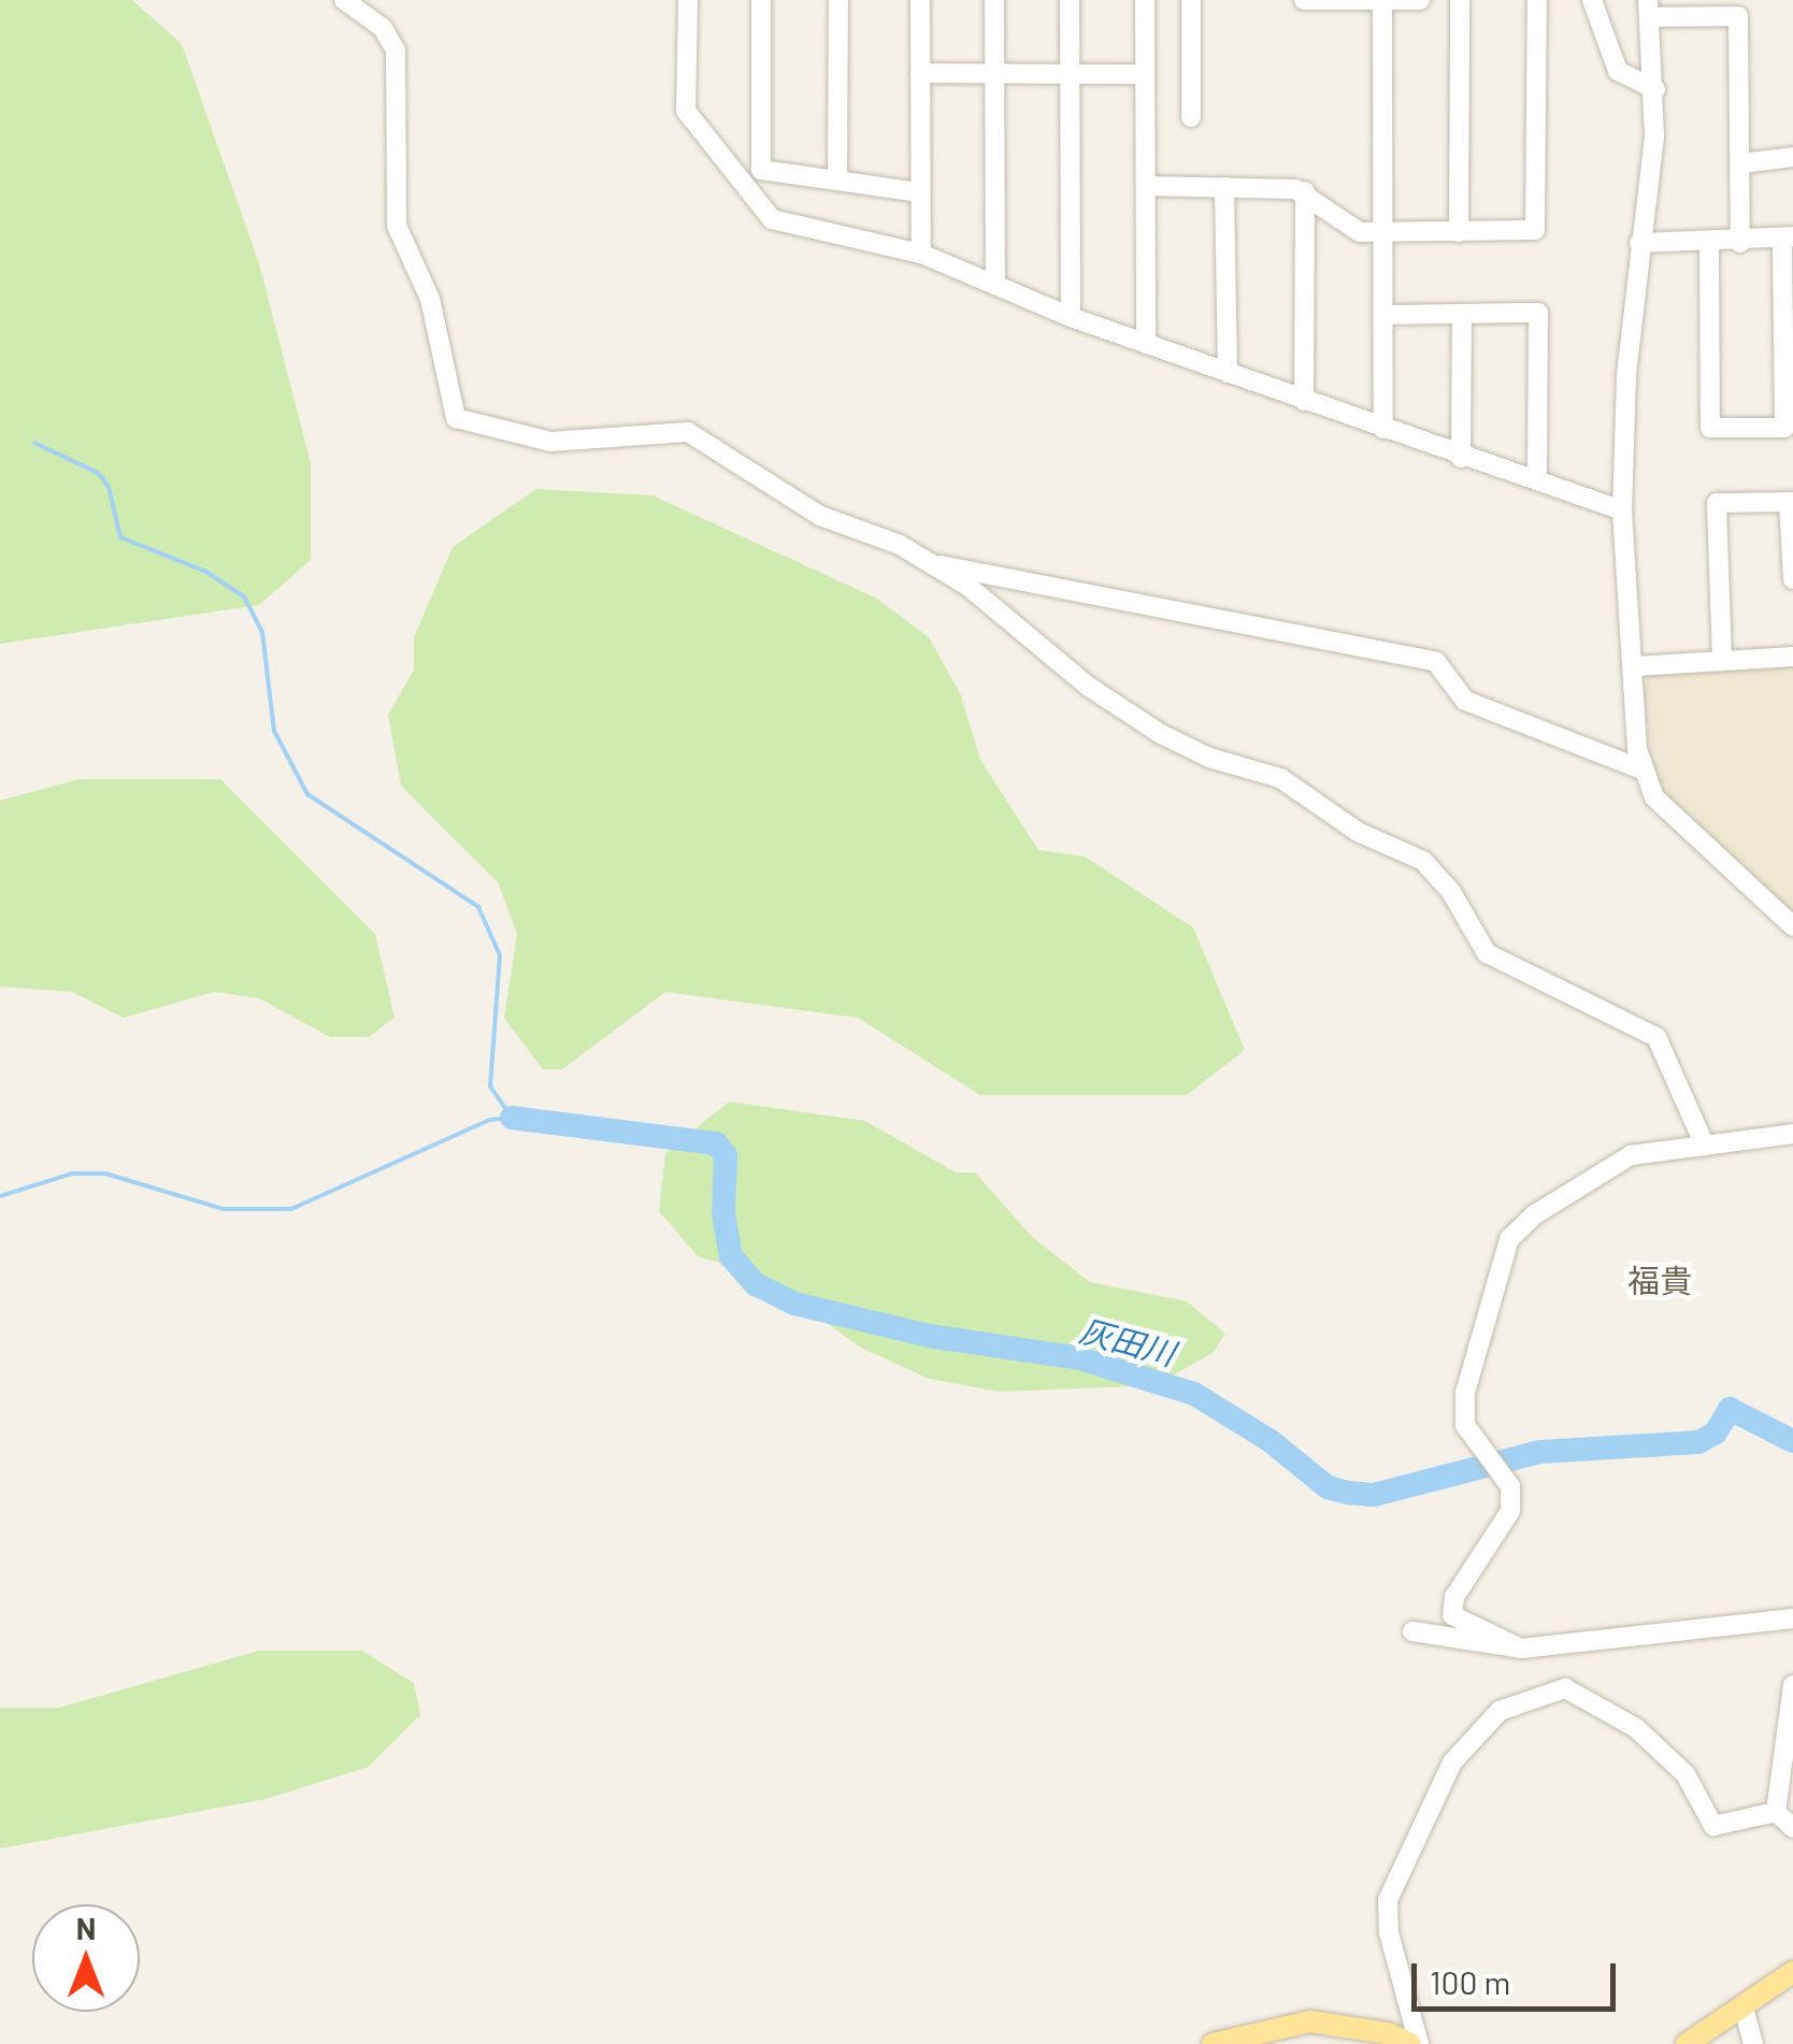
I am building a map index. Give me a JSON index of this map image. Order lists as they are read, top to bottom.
{
  "districts": ["福貴"],
  "water": ["灰田川"],
  "scale_bar": "100 m",
  "north": "top"
}
